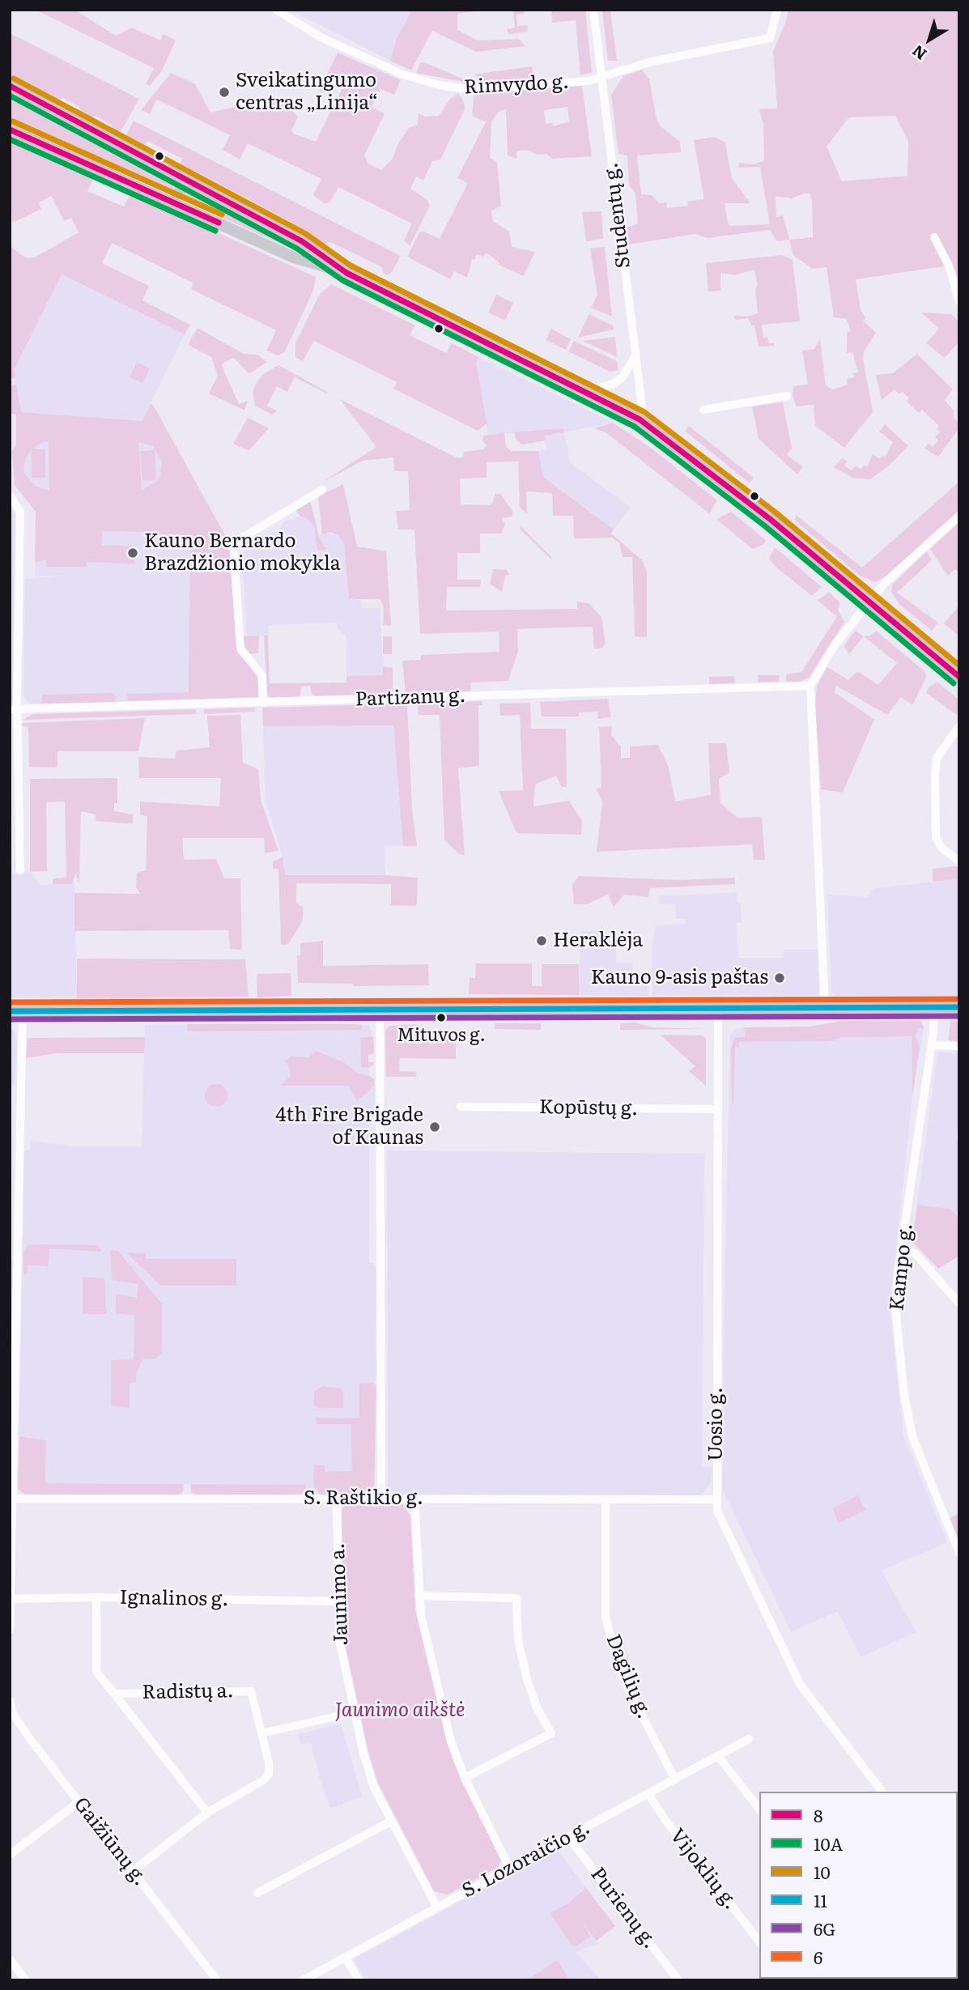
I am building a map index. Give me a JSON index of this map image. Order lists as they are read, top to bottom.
{
  "streets": {
    "street": [
      "Rimvydo g.",
      "Studentų g.",
      "Partizanų g.",
      "Kopūstų g.",
      "Kampo g.",
      "Uosio g.",
      "S. Raštikio g.",
      "Jaunimo a.",
      "Ignalinos g.",
      "Dagilių g.",
      "Radistų a.",
      "Gaižiūnų g.",
      "S. Lozoraičio g.",
      "Vijoklių g.",
      "Purienų g."
    ]
  },
  "crossings": [
    ["Rimvydo g.", "Studentų g."],
    ["Kopūstų g.", "Uosio g."],
    ["Uosio g.", "S. Raštikio g."],
    ["S. Raštikio g.", "Jaunimo a."],
    ["S. Raštikio g.", "Dagilių g."],
    ["Jaunimo a.", "Ignalinos g."],
    ["Jaunimo a.", "S. Lozoraičio g."],
    ["Ignalinos g.", "Radistų a."],
    ["Dagilių g.", "S. Lozoraičio g."],
    ["Radistų a.", "Gaižiūnų g."],
    ["S. Lozoraičio g.", "Vijoklių g."],
    ["S. Lozoraičio g.", "Purienų g."]
  ],
  "parks": ["Jaunimo aikštė"],
  "places": [
    "Sveikatingumo centras „Linija“",
    "Kauno Bernardo Brazdžionio mokykla",
    "Heraklėja",
    "Kauno 9-asis paštas",
    "Mituvos g.",
    "4th Fire Brigade of Kaunas"
  ],
  "lines": [
    "transit line 10",
    "transit line 8",
    "transit line 10A",
    "transit line 6",
    "transit line 11",
    "transit line 6G"
  ],
  "legend": [
    "8",
    "10A",
    "10",
    "11",
    "6G",
    "6"
  ],
  "north": "bottom left"
}
